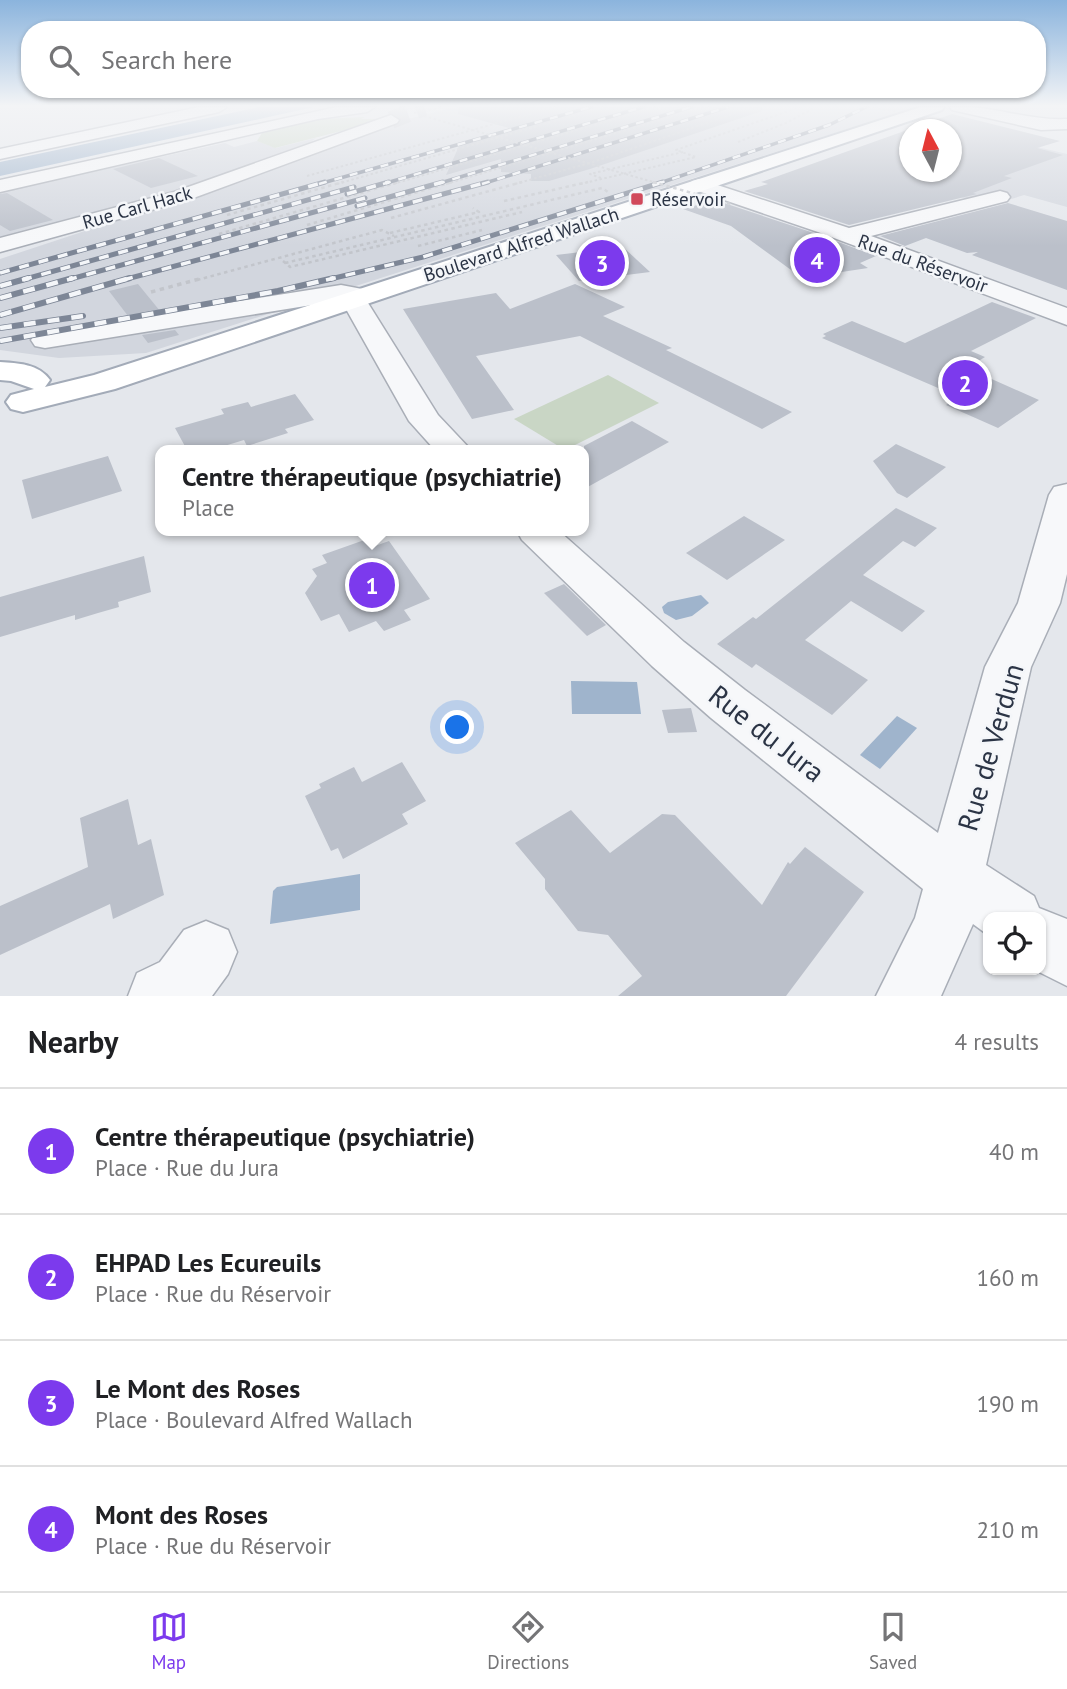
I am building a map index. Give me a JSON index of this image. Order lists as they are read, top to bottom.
{
  "streets": {
    "main road": ["Boulevard Alfred Wallach"],
    "street": [
      "Rue Carl Hack",
      "Rue du Réservoir",
      "Rue du Jura",
      "Rue de Verdun"
    ]
  },
  "crossings": [
    ["Boulevard Alfred Wallach", "Rue du Réservoir"],
    ["Rue du Jura", "Rue de Verdun"]
  ],
  "places": {
    "transit": ["Réservoir"]
  },
  "north": "top",
  "page": {
    "search": "Search here",
    "pins": [
      "4",
      "3",
      "2",
      "1"
    ],
    "popup": ["Centre thérapeutique (psychiatrie)", "Place"],
    "heading": ["Nearby", "4 results"],
    "list": [
      {
        "mark": "1",
        "name": "Centre thérapeutique (psychiatrie)",
        "note": "Place · Rue du Jura",
        "value": "40 m"
      },
      {
        "mark": "2",
        "name": "EHPAD Les Ecureuils",
        "note": "Place · Rue du Réservoir",
        "value": "160 m"
      },
      {
        "mark": "3",
        "name": "Le Mont des Roses",
        "note": "Place · Boulevard Alfred Wallach",
        "value": "190 m"
      },
      {
        "mark": "4",
        "name": "Mont des Roses",
        "note": "Place · Rue du Réservoir",
        "value": "210 m"
      }
    ],
    "nav": ["Map", "Directions", "Saved"]
  }
}
